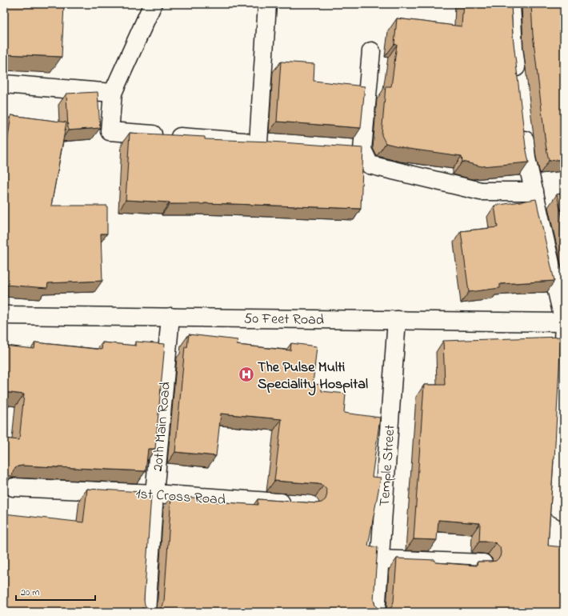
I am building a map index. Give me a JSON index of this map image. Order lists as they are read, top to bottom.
{
  "streets": {
    "street": [
      "50 Feet Road",
      "20th Main Road",
      "Temple Street",
      "1st Cross Road"
    ]
  },
  "crossings": [
    ["50 Feet Road", "20th Main Road"],
    ["50 Feet Road", "Temple Street"],
    ["20th Main Road", "1st Cross Road"]
  ],
  "places": {
    "hospital": ["The Pulse Multi Speciality Hospital"]
  },
  "scale_bar": "20 m"
}
